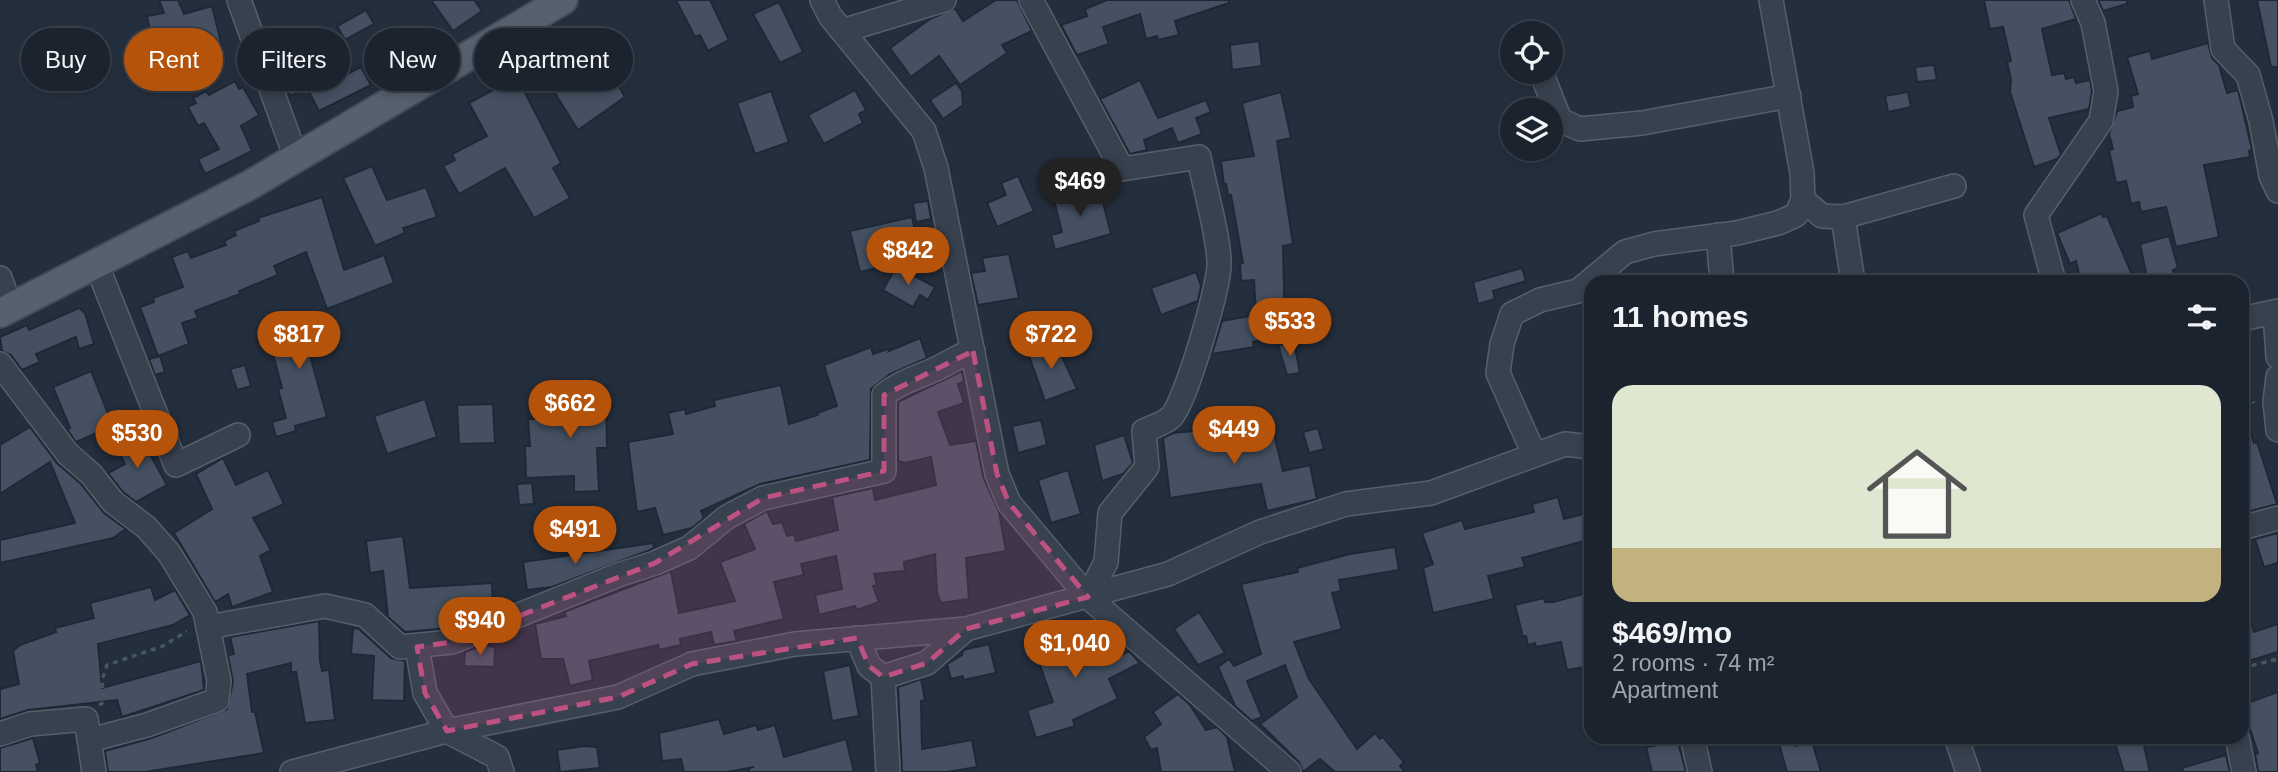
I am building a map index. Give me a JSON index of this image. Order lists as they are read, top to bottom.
{
  "page": {
    "chip": [
      "Buy",
      "Rent",
      "Filters",
      "New",
      "Apartment"
    ],
    "price": [
      "$469",
      "$842",
      "$533",
      "$817",
      "$722",
      "$662",
      "$449",
      "$530",
      "$491",
      "$940",
      "$1,040"
    ],
    "heading": "11 homes",
    "list": [
      {
        "name": "$469/mo",
        "note": "2 rooms · 74 m² · Apartment"
      }
    ]
  }
}
